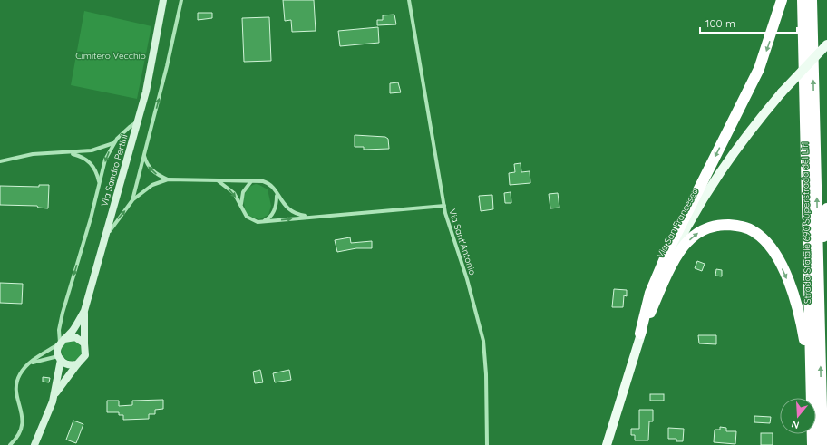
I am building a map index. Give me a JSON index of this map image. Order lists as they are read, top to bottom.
{
  "streets": {
    "highway": ["Strada Statale 690 Superstrada del Liri"],
    "main road": ["Via Sandro Pertini", "Via San Francesco"],
    "street": ["Via Sant'Antonio"]
  },
  "parks": ["Cimitero Vecchio"],
  "scale_bar": "100 m",
  "north": "bottom"
}
